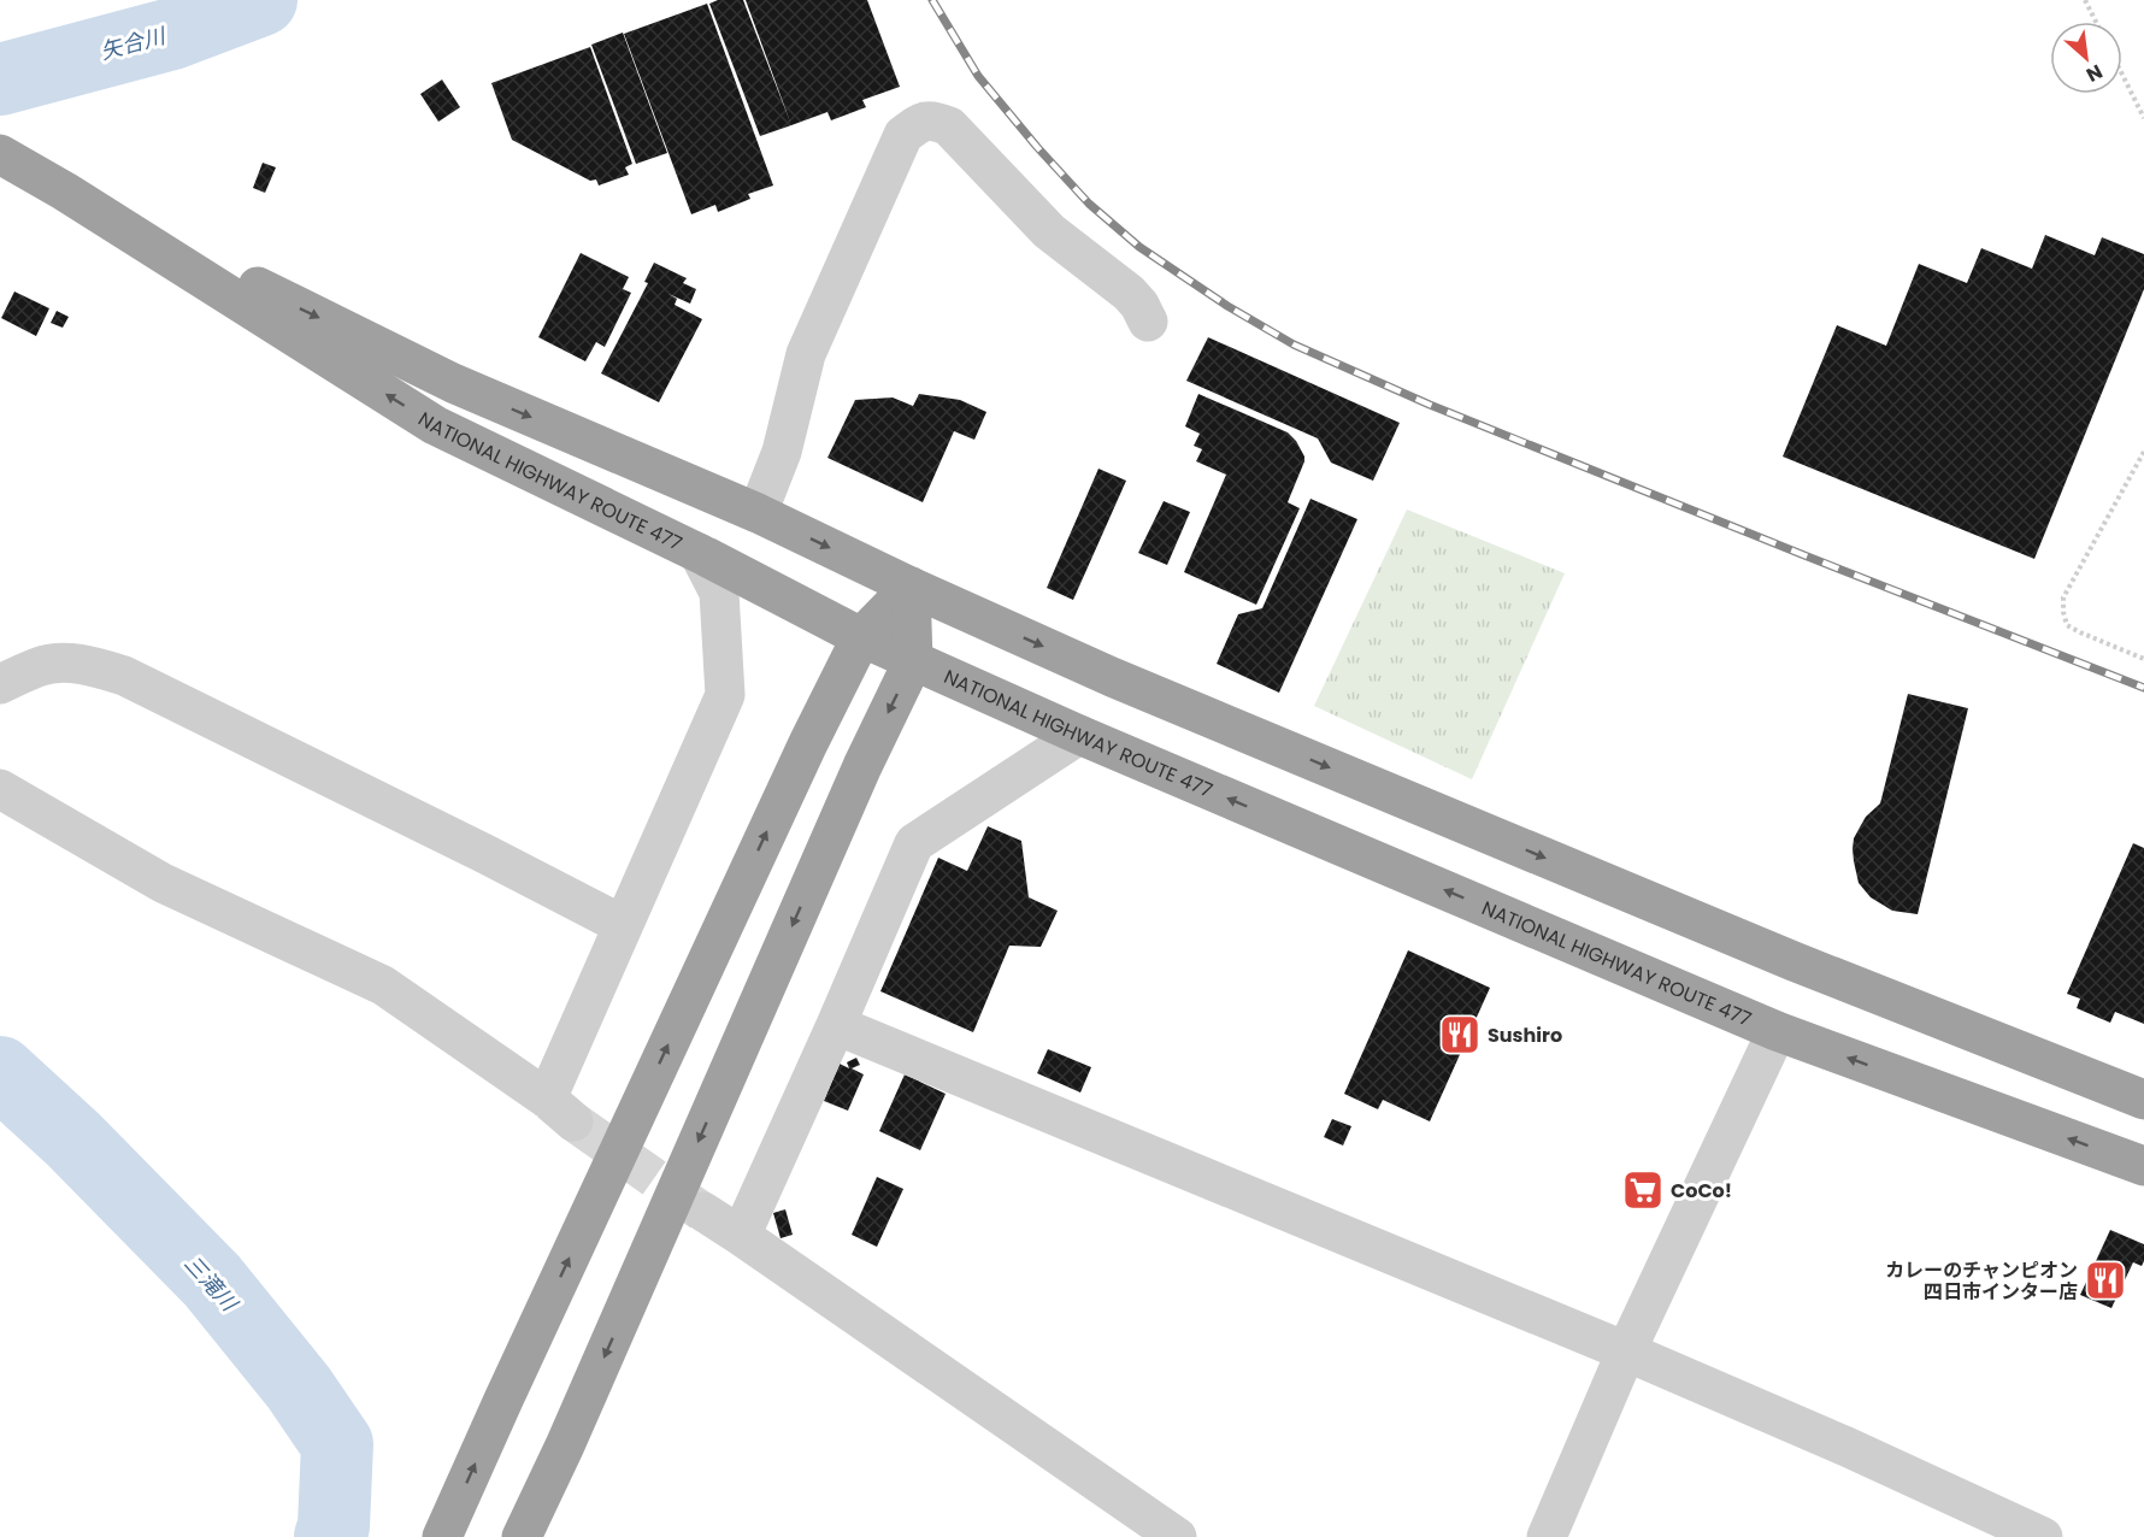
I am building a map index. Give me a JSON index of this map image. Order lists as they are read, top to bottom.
{
  "streets": {
    "highway": ["NATIONAL HIGHWAY ROUTE 477"]
  },
  "water": ["矢合川", "三滝川"],
  "places": {
    "restaurant": ["Sushiro", "カレーのチャンピオン 四日市インター店"],
    "supermarket": ["CoCo!"]
  },
  "north": "bottom right"
}
